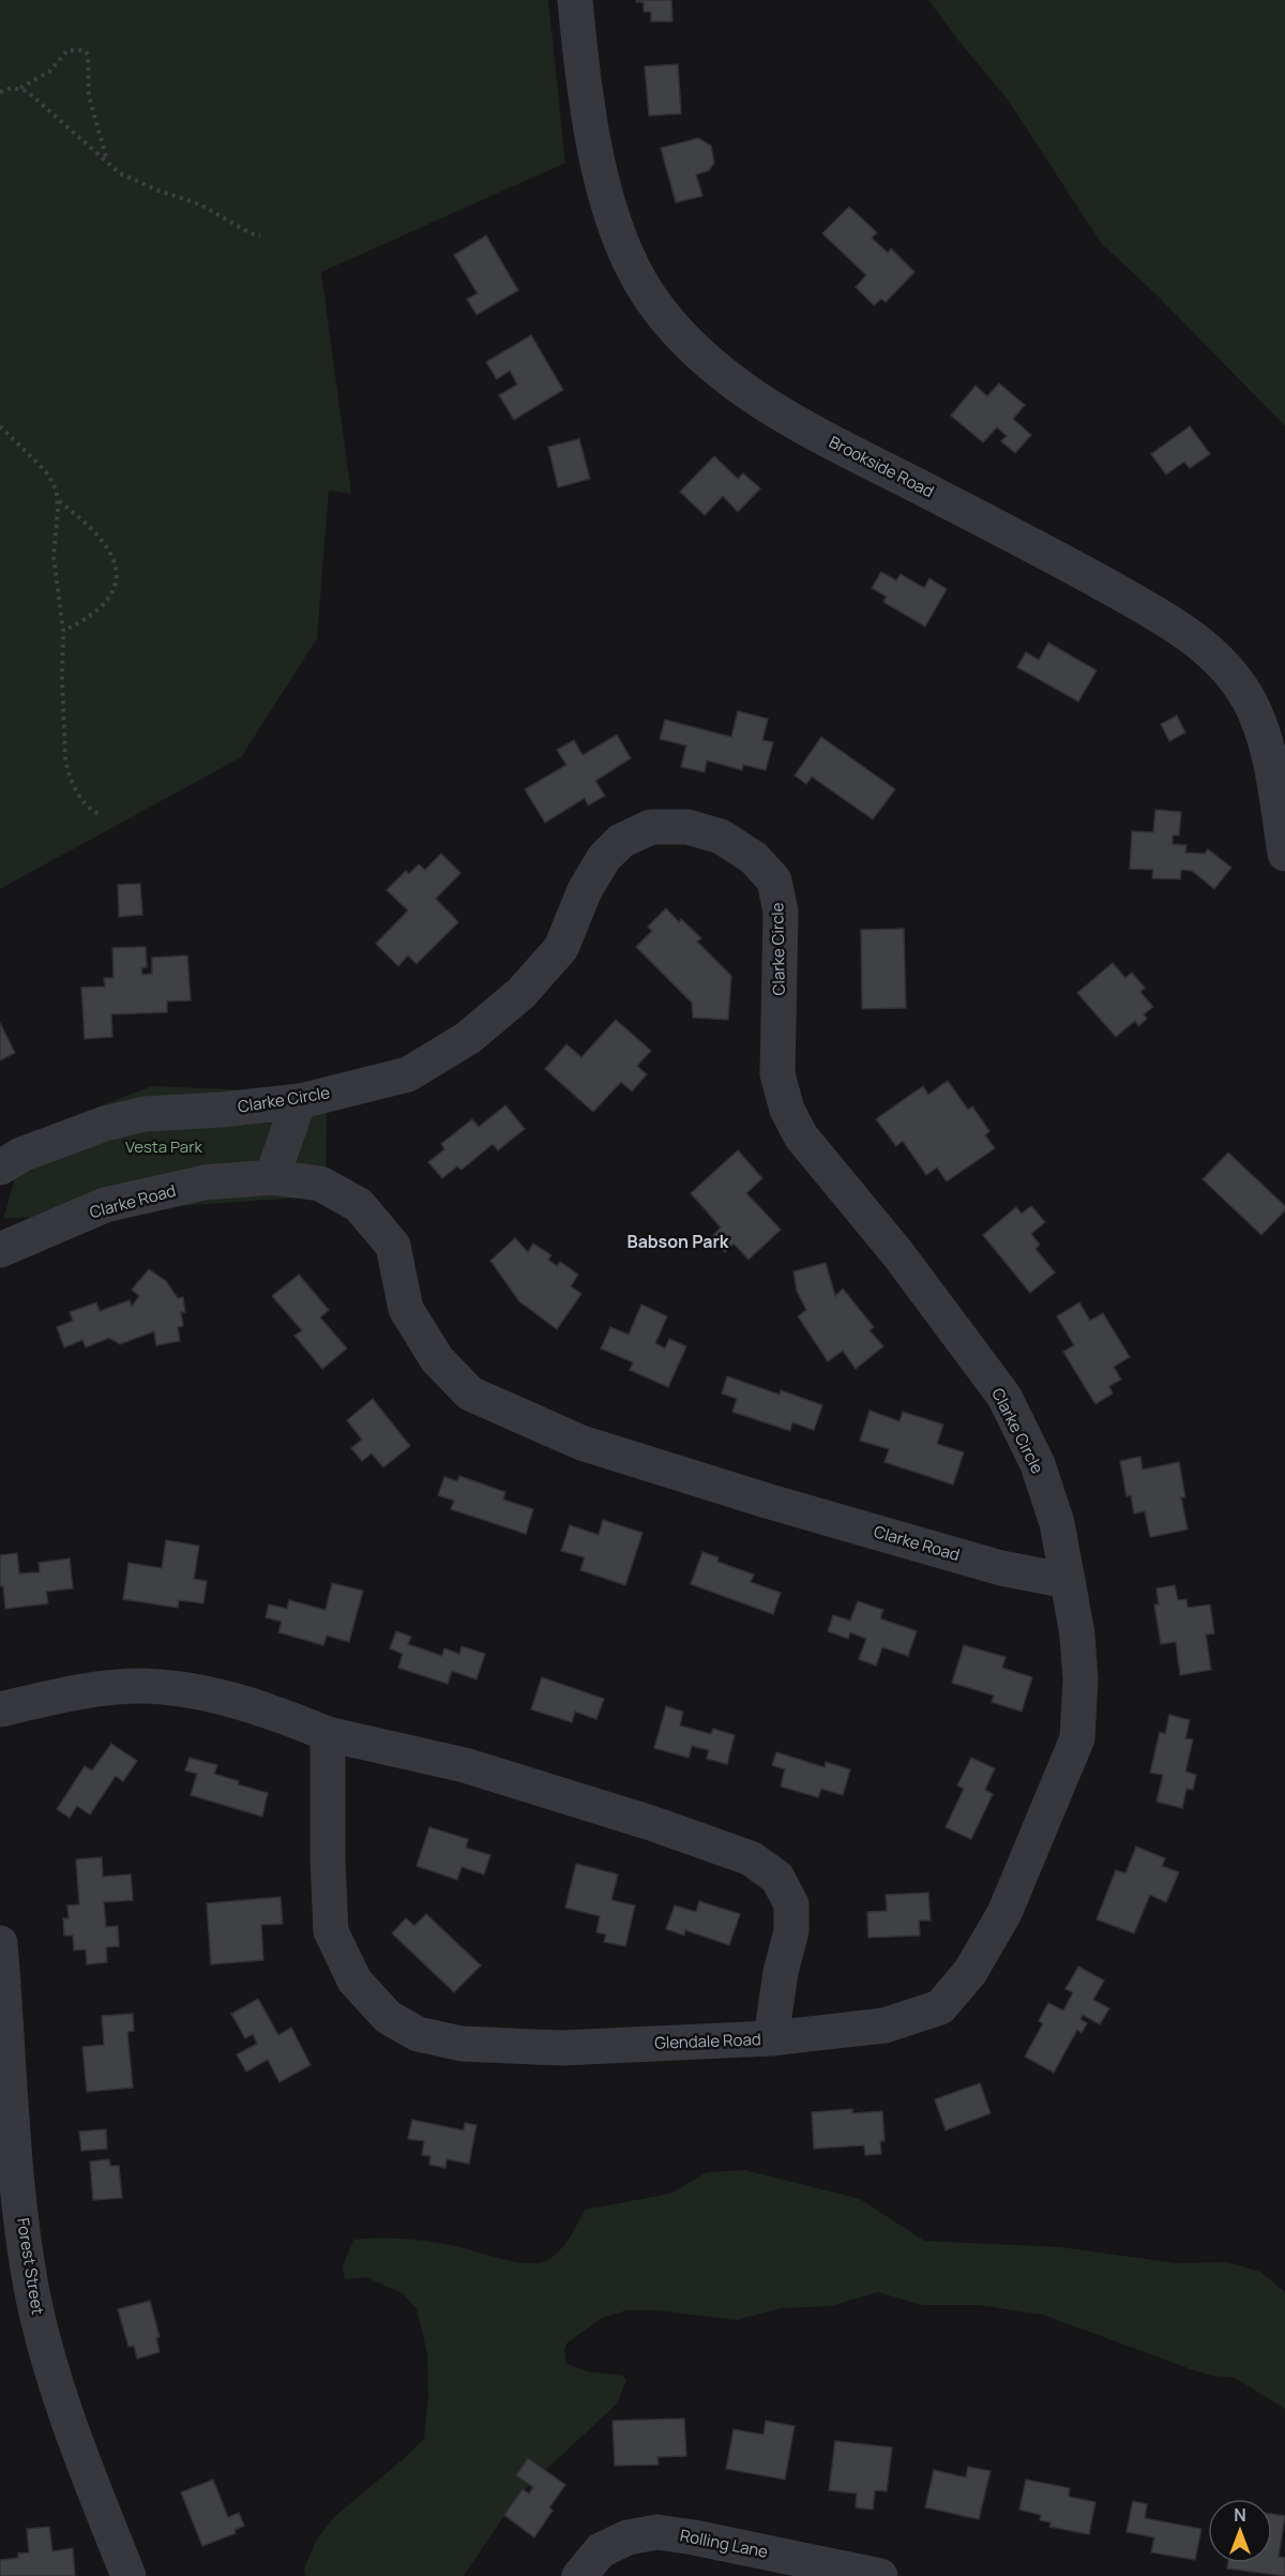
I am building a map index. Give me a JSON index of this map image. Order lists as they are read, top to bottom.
{
  "streets": {
    "street": [
      "Brookside Road",
      "Clarke Circle",
      "Clarke Road",
      "Glendale Road",
      "Forest Street",
      "Rolling Lane"
    ]
  },
  "crossings": [
    ["Clarke Circle", "Clarke Road"]
  ],
  "districts": ["Babson Park"],
  "parks": ["Vesta Park"],
  "north": "top"
}
